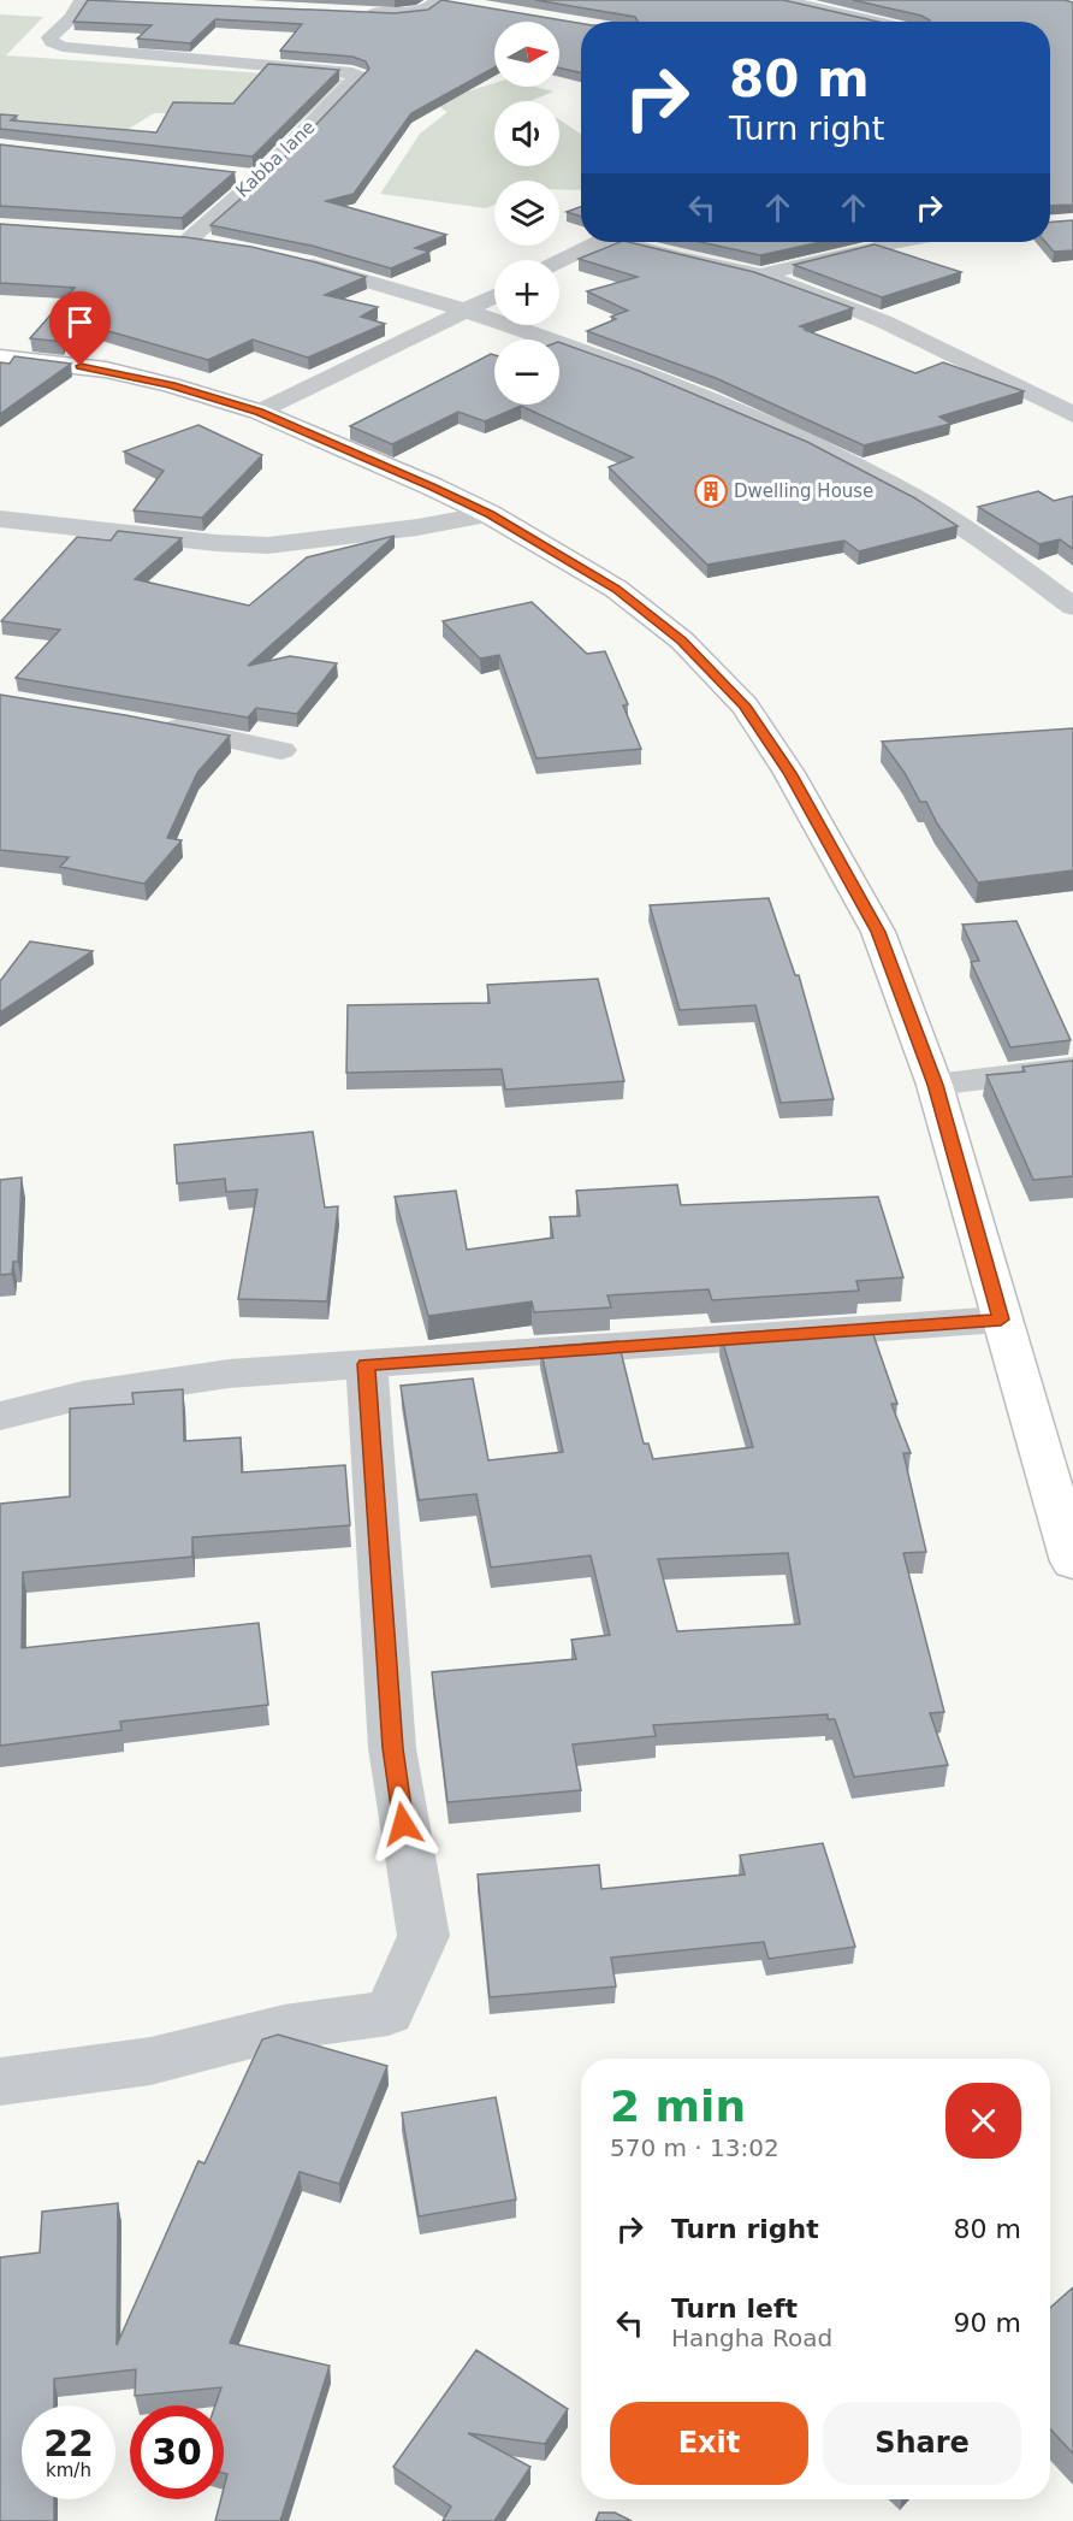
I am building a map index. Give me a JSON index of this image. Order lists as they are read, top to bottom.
{
  "streets": {
    "street": ["Kabba lane"]
  },
  "places": {
    "building": ["Dwelling House"]
  },
  "north": "right",
  "page": {
    "map_buttons": ["+", "−"],
    "turn": ["80 m", "Turn right"],
    "heading": ["2 min", "570 m · 13:02"],
    "list": [
      {
        "name": "Turn right",
        "value": "80 m"
      },
      {
        "name": "Turn left",
        "note": "Hangha Road",
        "value": "90 m"
      }
    ],
    "buttons": ["Exit", "Share"],
    "speed": "22 km/h",
    "limit": "30"
  }
}
